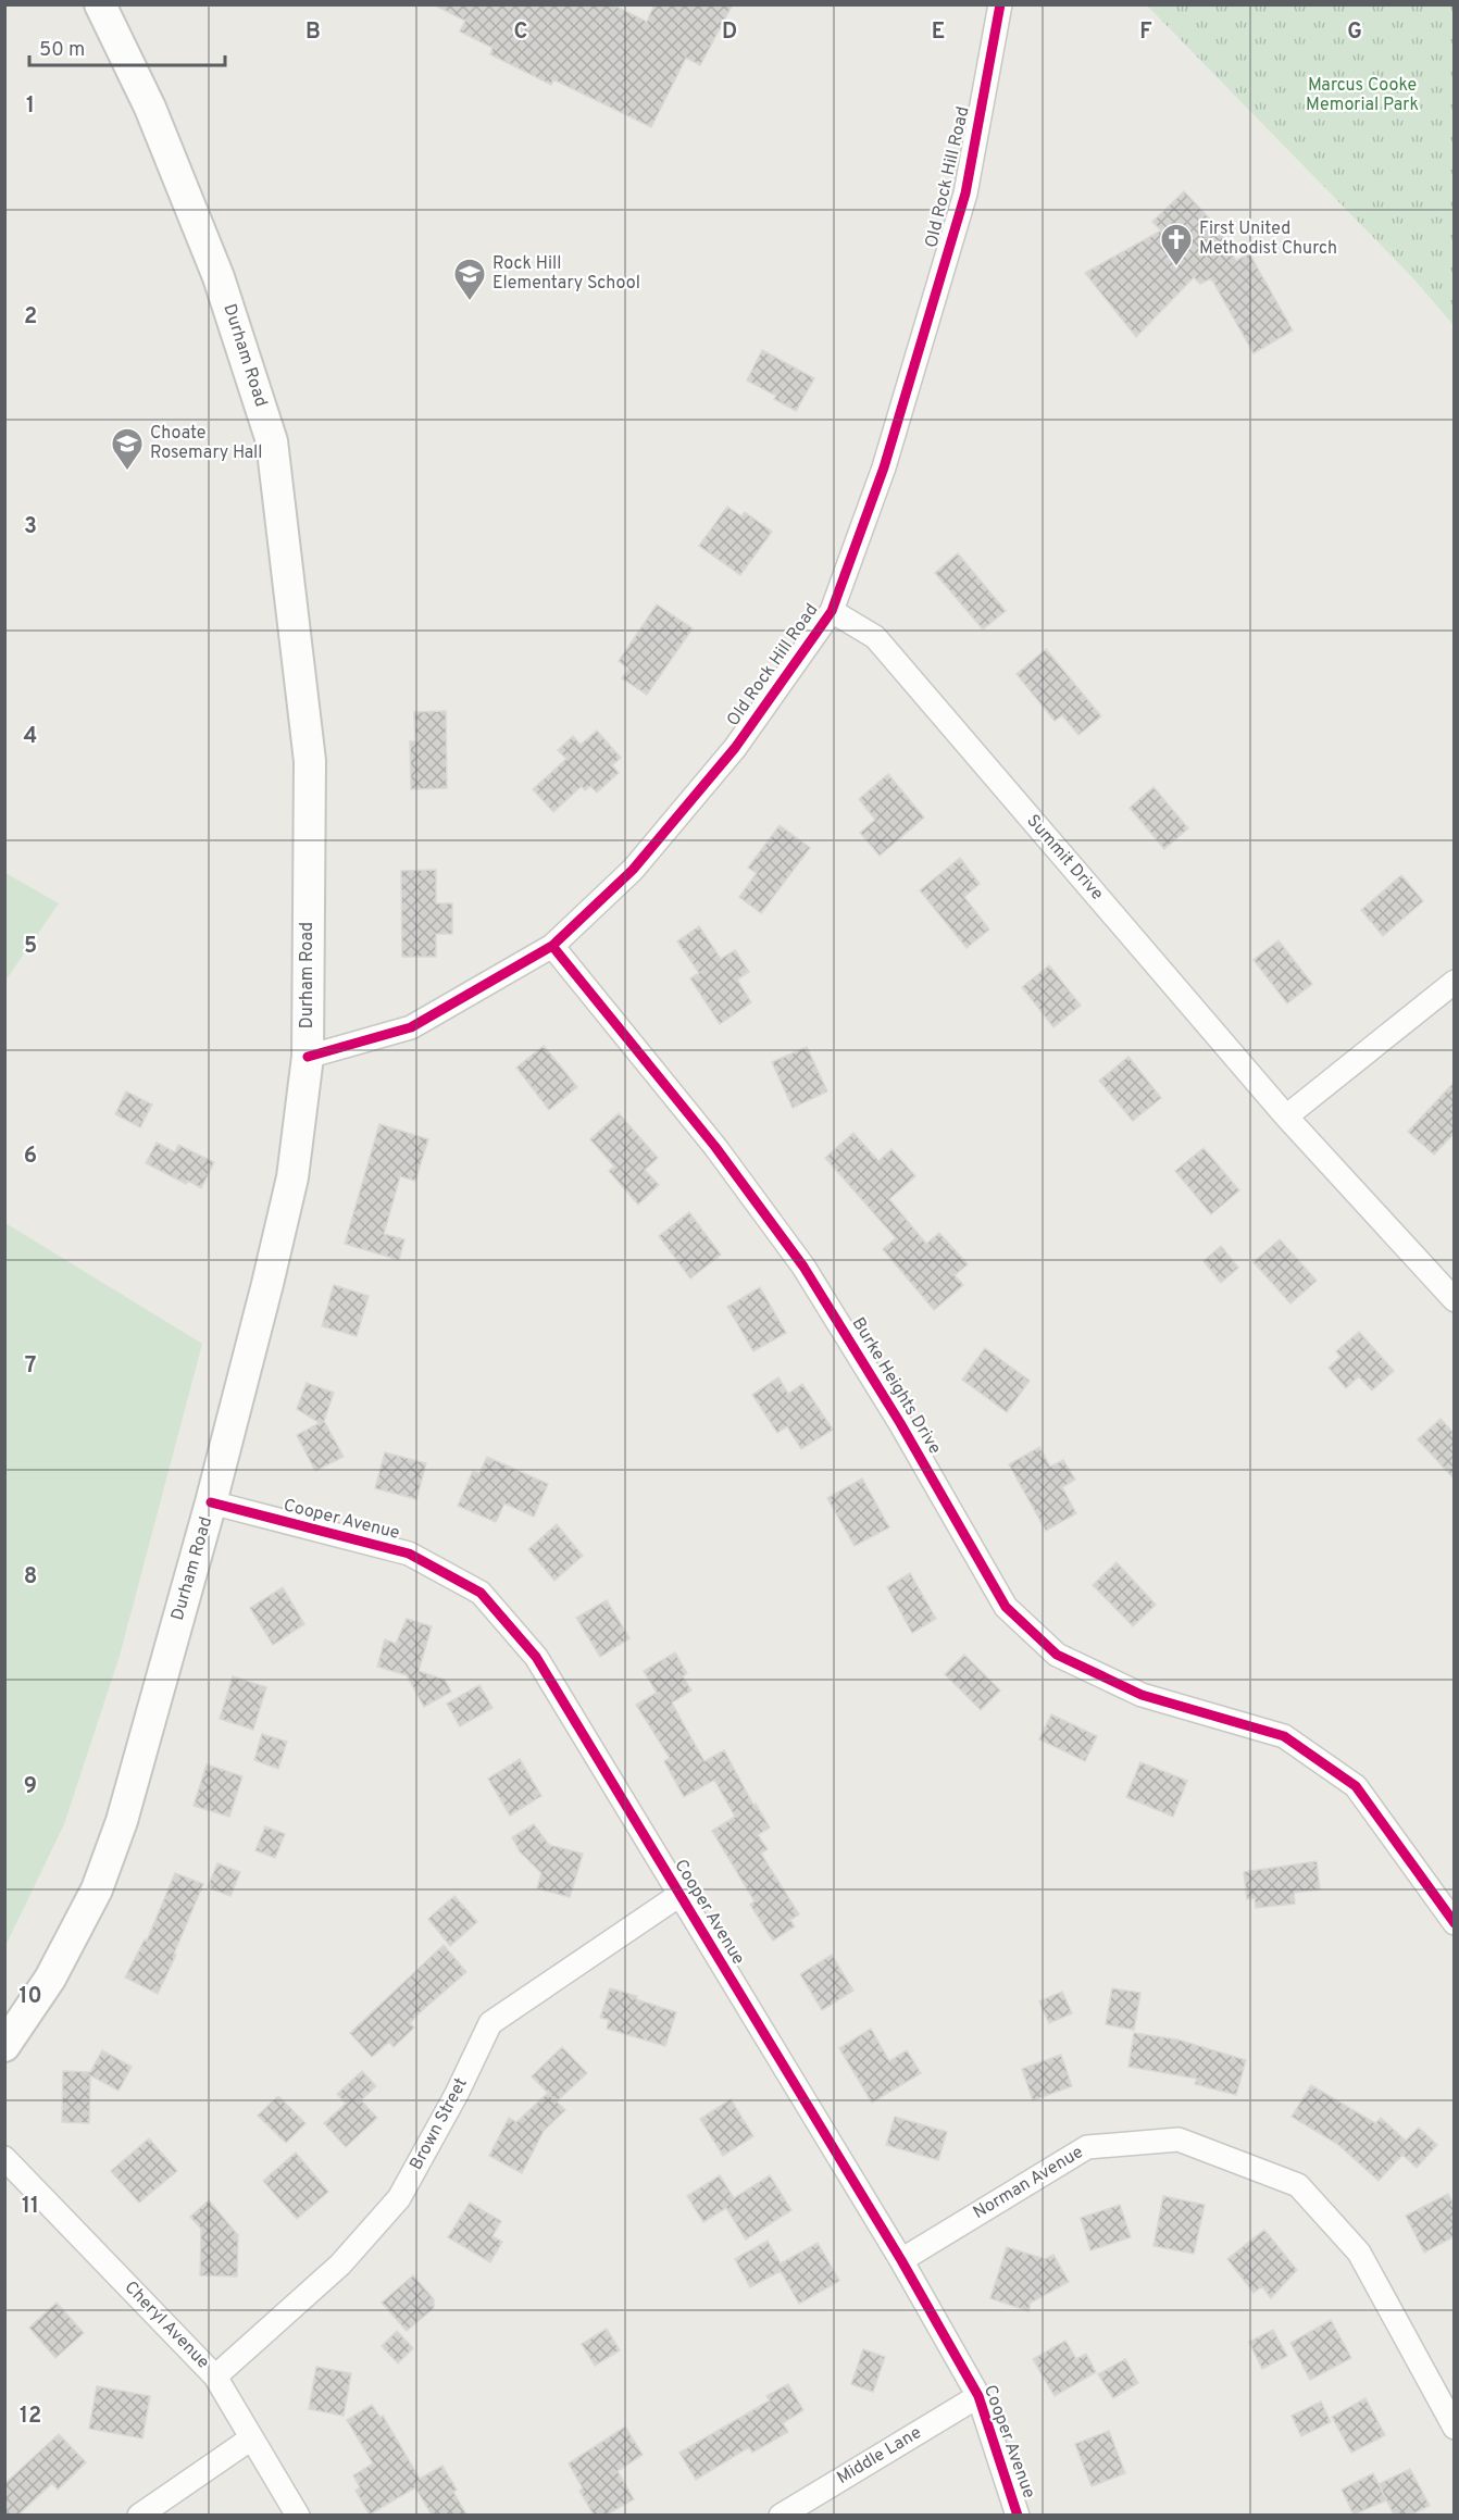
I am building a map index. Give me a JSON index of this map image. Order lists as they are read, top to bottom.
{
  "streets": {
    "main road": ["Durham Road"],
    "street": [
      "Old Rock Hill Road",
      "Summit Drive",
      "Burke Heights Drive",
      "Cooper Avenue",
      "Brown Street",
      "Norman Avenue",
      "Cheryl Avenue",
      "Middle Lane"
    ]
  },
  "crossings": [
    ["Old Rock Hill Road", "Durham Road"],
    ["Old Rock Hill Road", "Summit Drive"],
    ["Old Rock Hill Road", "Burke Heights Drive"],
    ["Durham Road", "Cooper Avenue"],
    ["Cooper Avenue", "Brown Street"],
    ["Cooper Avenue", "Norman Avenue"],
    ["Cooper Avenue", "Middle Lane"],
    ["Brown Street", "Cheryl Avenue"]
  ],
  "parks": ["Marcus Cooke Memorial Park"],
  "places": {
    "church": ["First United Methodist Church"],
    "school or university": ["Rock Hill Elementary School", "Choate Rosemary Hall"]
  },
  "scale_bar": "50 m",
  "grid": {
    "columns": [
      "B",
      "C",
      "D",
      "E",
      "F",
      "G"
    ],
    "rows": [
      "1",
      "2",
      "3",
      "4",
      "5",
      "6",
      "7",
      "8",
      "9",
      "10",
      "11",
      "12"
    ]
  }
}
